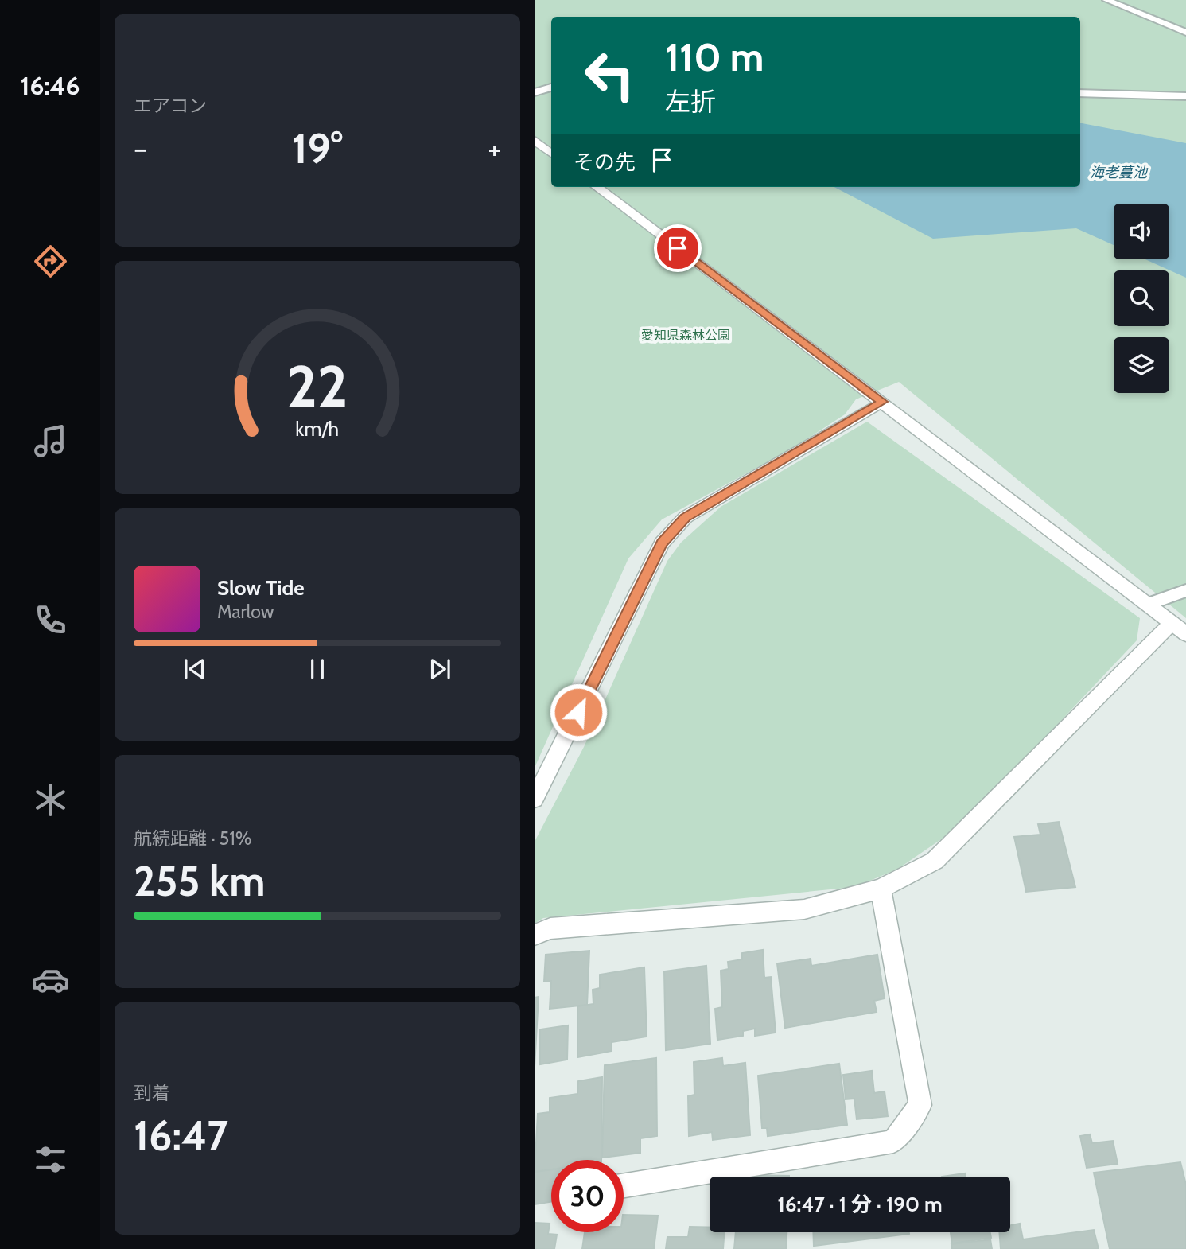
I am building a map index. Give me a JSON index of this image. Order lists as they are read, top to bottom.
{
  "water": ["海老蔓池"],
  "parks": ["愛知県森林公園"],
  "page": {
    "tabs": "16:46",
    "tile": [
      "エアコン",
      ["航続距離 · 51%", "255 km"],
      ["到着", "16:47"]
    ],
    "turn": ["110 m", "左折"],
    "heat": ["−", "19°", "+"],
    "then": "その先",
    "song": ["Slow Tide", "Marlow"],
    "limit": "30",
    "trip": "16:47 · 1 分 · 190 m",
    "gauge": ["22", "km/h"]
  }
}
